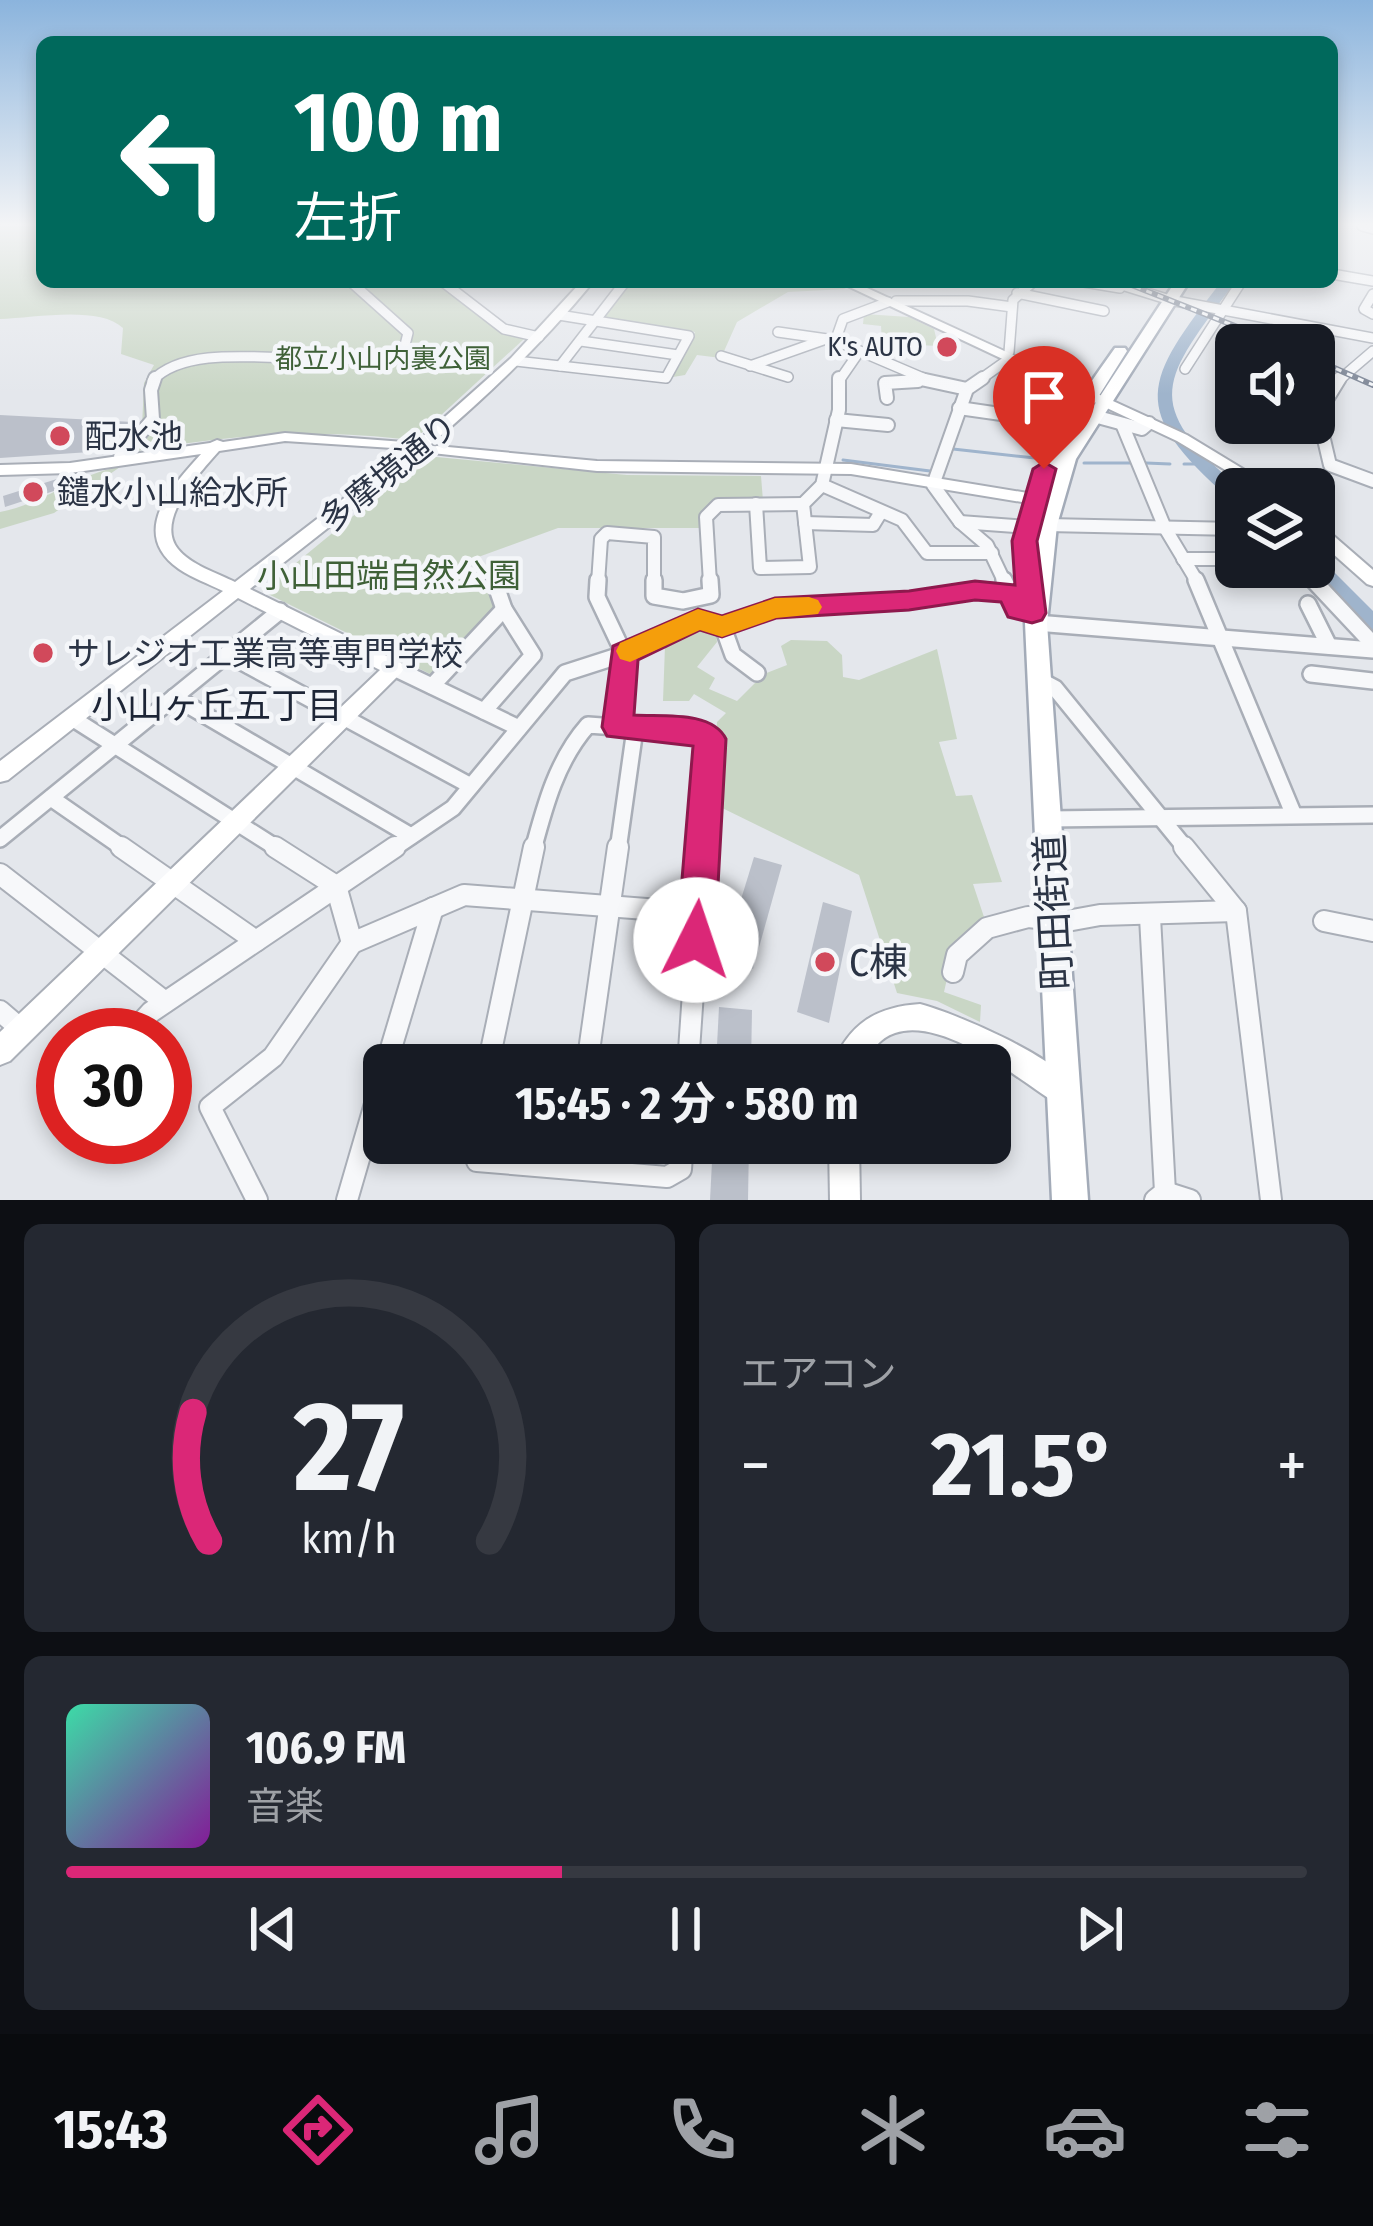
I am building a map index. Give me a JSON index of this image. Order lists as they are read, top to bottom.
{
  "streets": {
    "main road": ["町田街道"],
    "street": ["多摩境通り"]
  },
  "districts": ["小山ヶ丘五丁目"],
  "parks": ["都立小山内裏公園", "小山田端自然公園"],
  "places": [
    "K's AUTO",
    "配水池",
    "鑓水小山給水所",
    "サレジオ工業高等専門学校",
    "C棟"
  ],
  "page": {
    "turn": ["100 m", "左折"],
    "limit": "30",
    "trip": "15:45 · 2 分 · 580 m",
    "tile": "エアコン",
    "heat": ["−", "21.5°", "+"],
    "song": ["106.9 FM", "音楽"],
    "tabs": "15:43",
    "gauge": ["27", "km/h"]
  }
}
